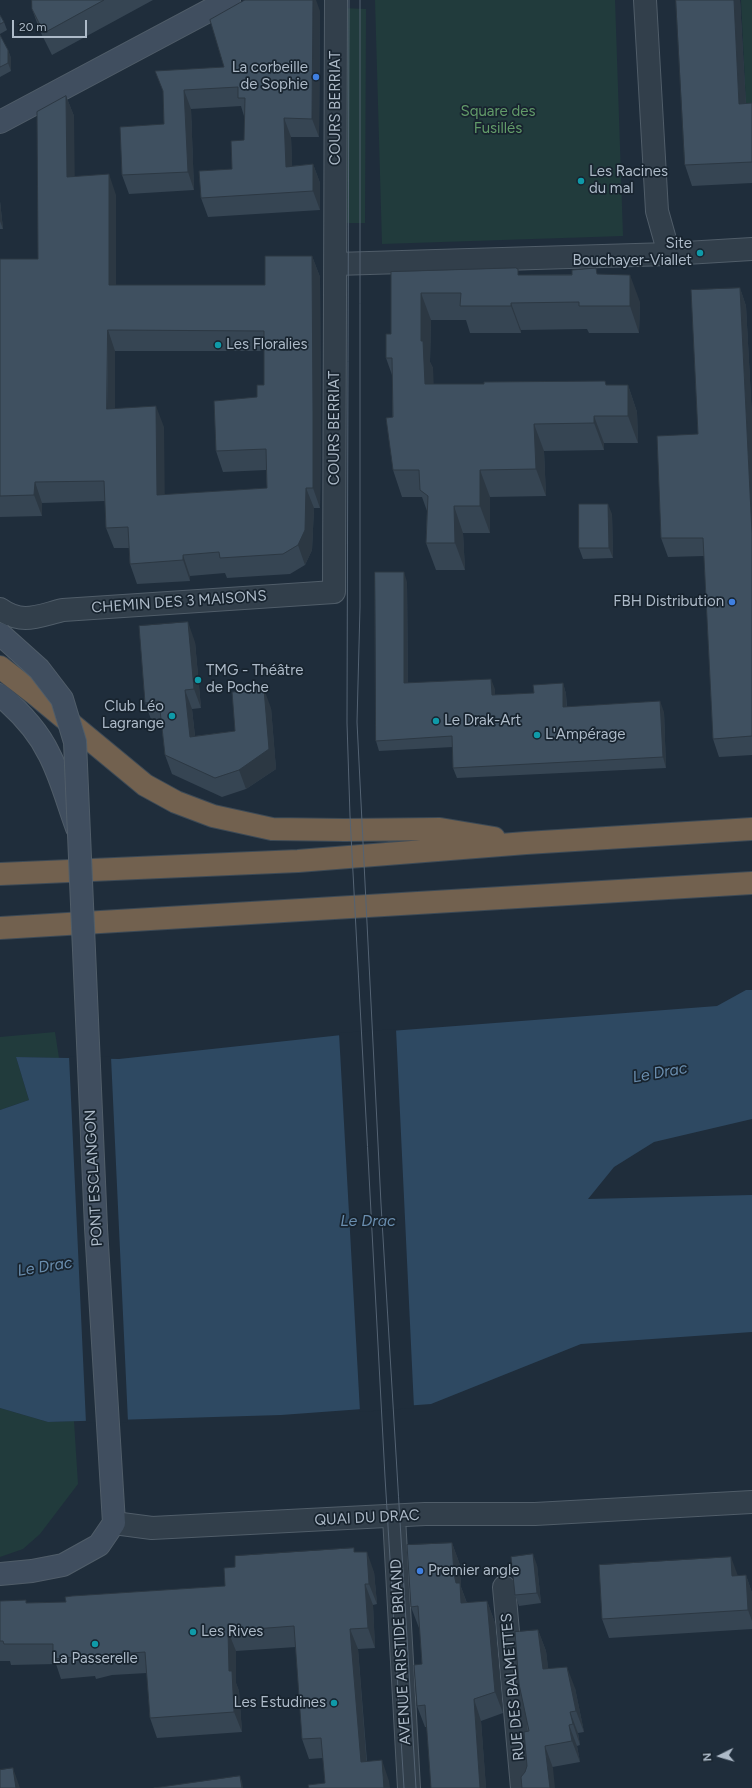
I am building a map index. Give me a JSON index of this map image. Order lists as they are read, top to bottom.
{
  "streets": {
    "street": [
      "COURS BERRIAT",
      "CHEMIN DES 3 MAISONS",
      "PONT ESCLANGON",
      "QUAI DU DRAC",
      "AVENUE ARISTIDE BRIAND",
      "RUE DES BALMETTES"
    ]
  },
  "crossings": [
    ["COURS BERRIAT", "CHEMIN DES 3 MAISONS"],
    ["PONT ESCLANGON", "QUAI DU DRAC"],
    ["QUAI DU DRAC", "AVENUE ARISTIDE BRIAND"]
  ],
  "water": ["Le Drac"],
  "parks": ["Square des Fusillés"],
  "places": [
    "La corbeille de Sophie",
    "Les Racines du mal",
    "Site Bouchayer-Viallet",
    "Les Floralies",
    "FBH Distribution",
    "TMG - Théâtre de Poche",
    "Club Léo Lagrange",
    "Le Drak-Art",
    "L'Ampérage",
    "Premier angle",
    "Les Rives",
    "La Passerelle",
    "Les Estudines"
  ],
  "scale_bar": "20 m",
  "north": "left"
}
